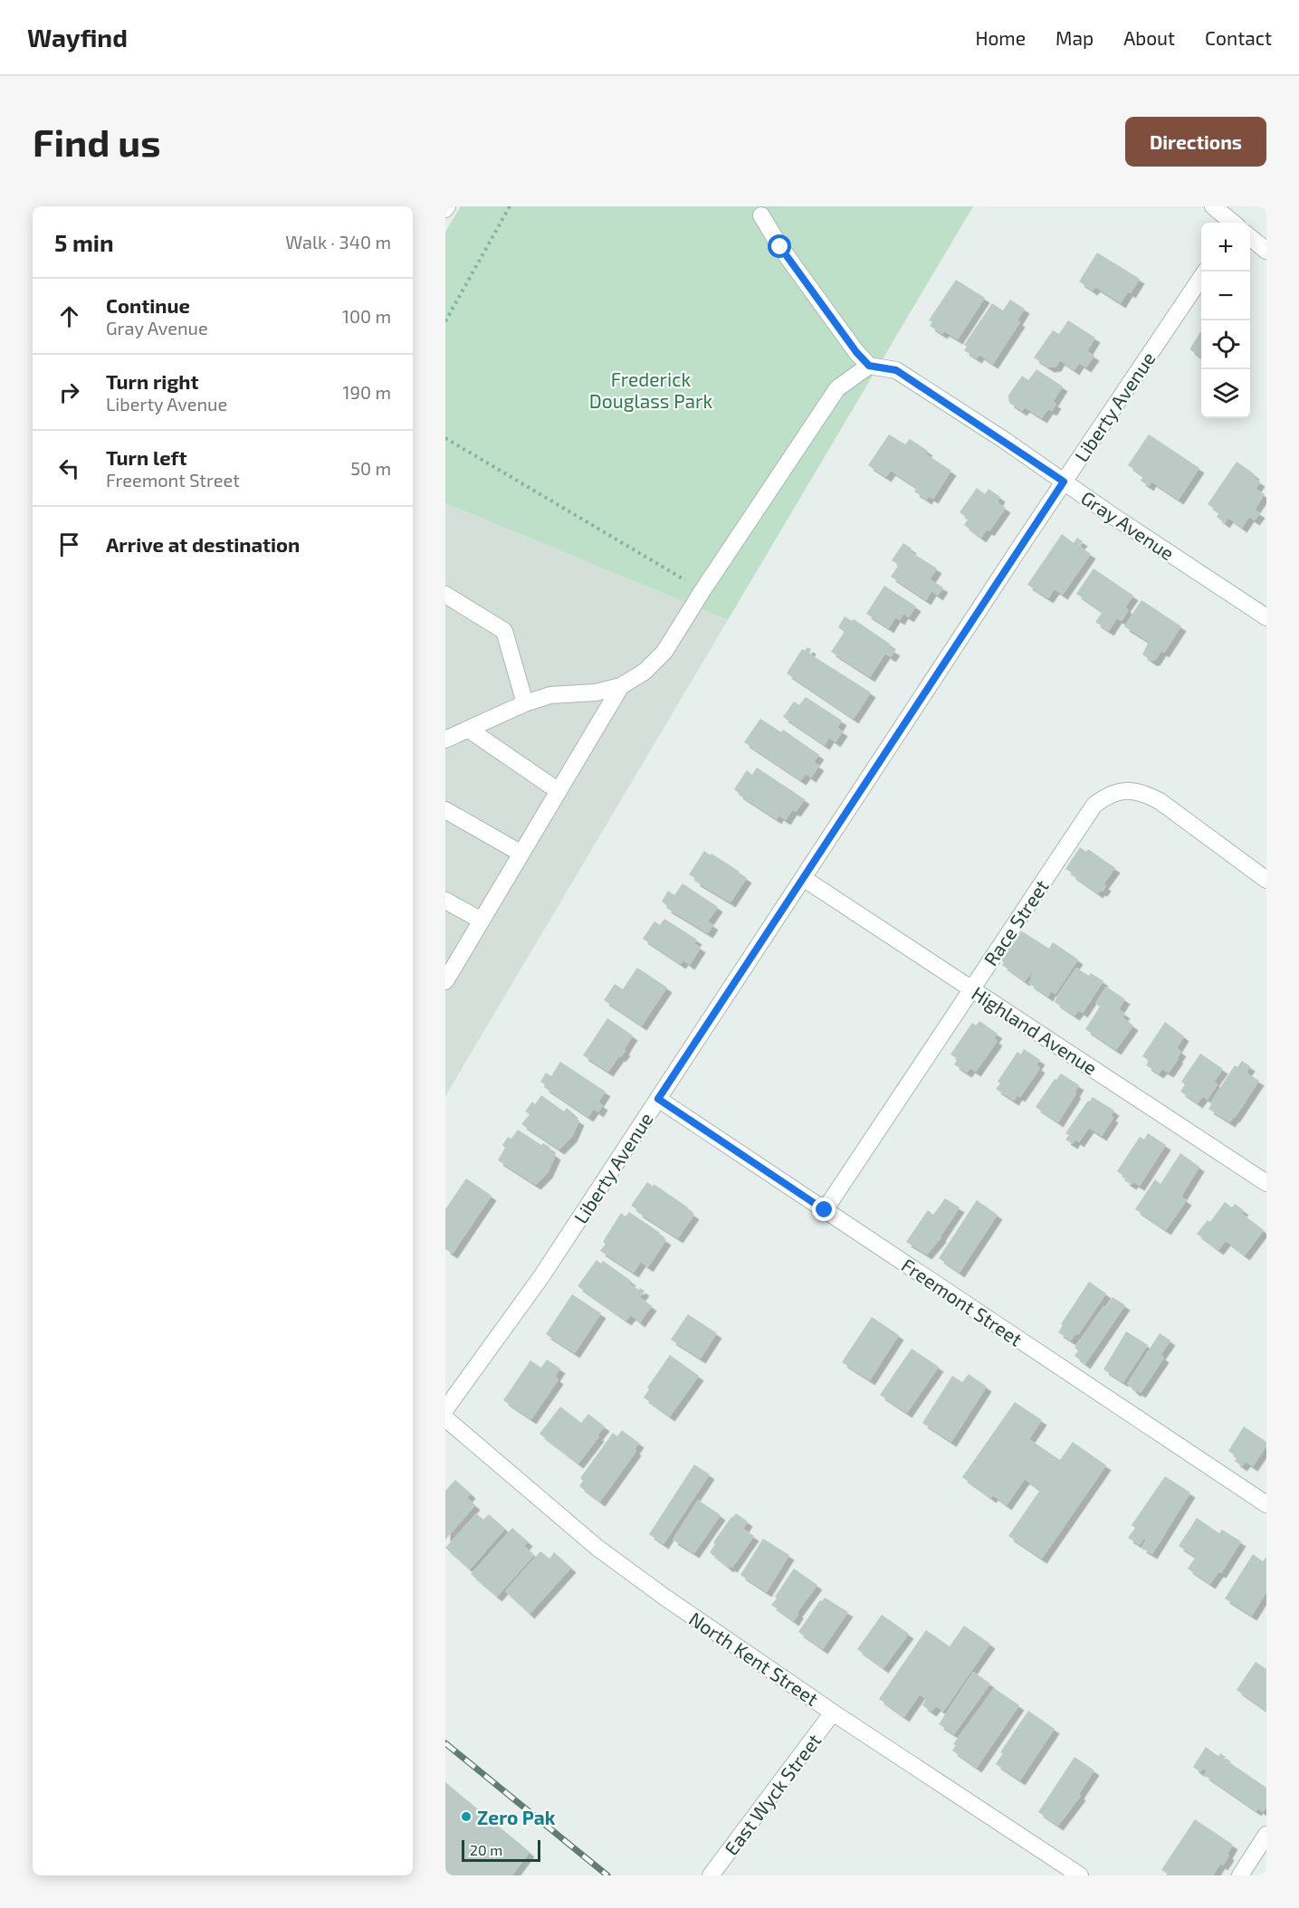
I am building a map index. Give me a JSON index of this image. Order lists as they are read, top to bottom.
{
  "streets": {
    "street": [
      "Liberty Avenue",
      "Gray Avenue",
      "Race Street",
      "Highland Avenue",
      "Freemont Street",
      "North Kent Street",
      "East Wyck Street"
    ]
  },
  "crossings": [
    ["Liberty Avenue", "Gray Avenue"],
    ["Liberty Avenue", "Highland Avenue"],
    ["Liberty Avenue", "Freemont Street"],
    ["Race Street", "Highland Avenue"],
    ["Race Street", "Freemont Street"],
    ["North Kent Street", "East Wyck Street"]
  ],
  "parks": ["Frederick Douglass Park"],
  "places": ["Zero Pak"],
  "scale_bar": "20 m",
  "page": {
    "header": "Wayfind",
    "nav": [
      "Home",
      "Map",
      "About",
      "Contact"
    ],
    "buttons": "Directions",
    "title": "Find us",
    "heading": ["5 min", "Walk · 340 m"],
    "map_buttons": ["+", "−"],
    "list": [
      ["Continue", "Gray Avenue", "100 m"],
      ["Turn right", "Liberty Avenue", "190 m"],
      ["Turn left", "Freemont Street", "50 m"],
      "Arrive at destination"
    ],
    "scale": "20 m"
  }
}
